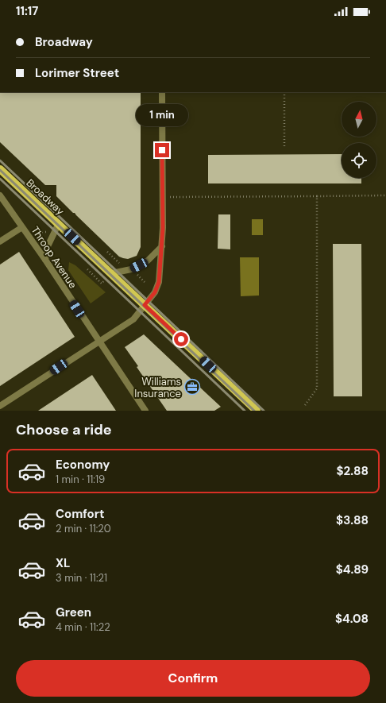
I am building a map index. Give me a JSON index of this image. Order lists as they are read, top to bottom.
{
  "streets": {
    "main road": ["Broadway"],
    "street": ["Throop Avenue"]
  },
  "places": {
    "office": ["Williams Insurance"]
  },
  "north": "top",
  "page": {
    "status": "11:17",
    "banner": ["Broadway", "Lorimer Street"],
    "bubble": "1 min",
    "heading": "Choose a ride",
    "list": [
      {
        "name": "Economy",
        "note": "1 min · 11:19",
        "value": "$2.88"
      },
      {
        "name": "Comfort",
        "note": "2 min · 11:20",
        "value": "$3.88"
      },
      {
        "name": "XL",
        "note": "3 min · 11:21",
        "value": "$4.89"
      },
      {
        "name": "Green",
        "note": "4 min · 11:22",
        "value": "$4.08"
      }
    ],
    "buttons": "Confirm"
  }
}
